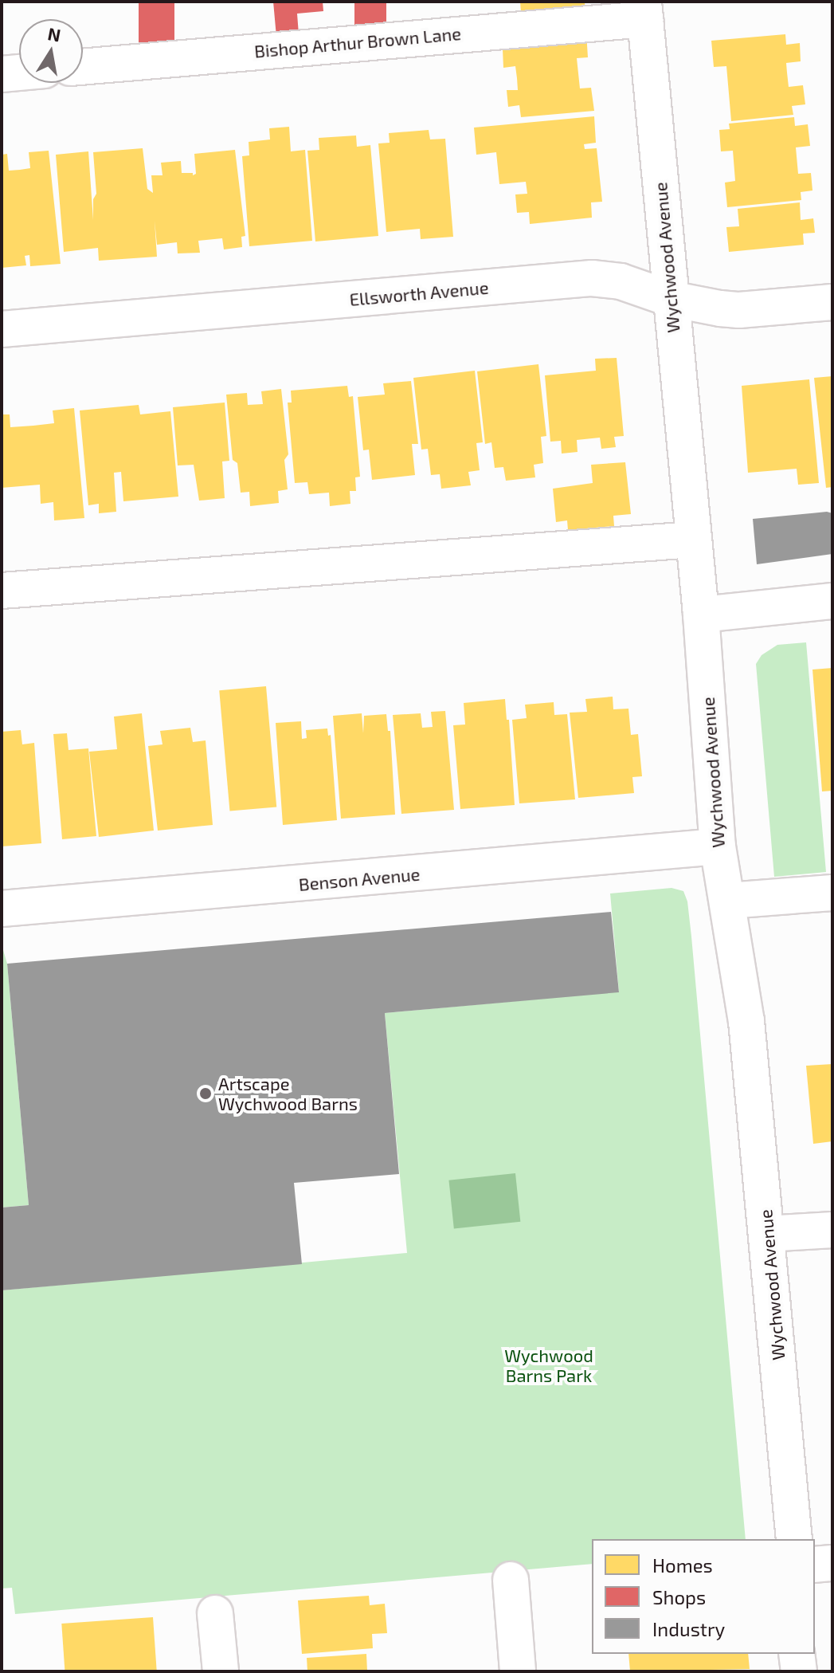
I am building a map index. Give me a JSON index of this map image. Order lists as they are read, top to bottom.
{
  "streets": {
    "street": [
      "Bishop Arthur Brown Lane",
      "Wychwood Avenue",
      "Ellsworth Avenue",
      "Benson Avenue"
    ]
  },
  "crossings": [
    ["Bishop Arthur Brown Lane", "Wychwood Avenue"],
    ["Wychwood Avenue", "Ellsworth Avenue"],
    ["Wychwood Avenue", "Benson Avenue"]
  ],
  "parks": ["Wychwood Barns Park"],
  "places": ["Artscape Wychwood Barns"],
  "legend": ["Homes", "Shops", "Industry"],
  "north": "top"
}
